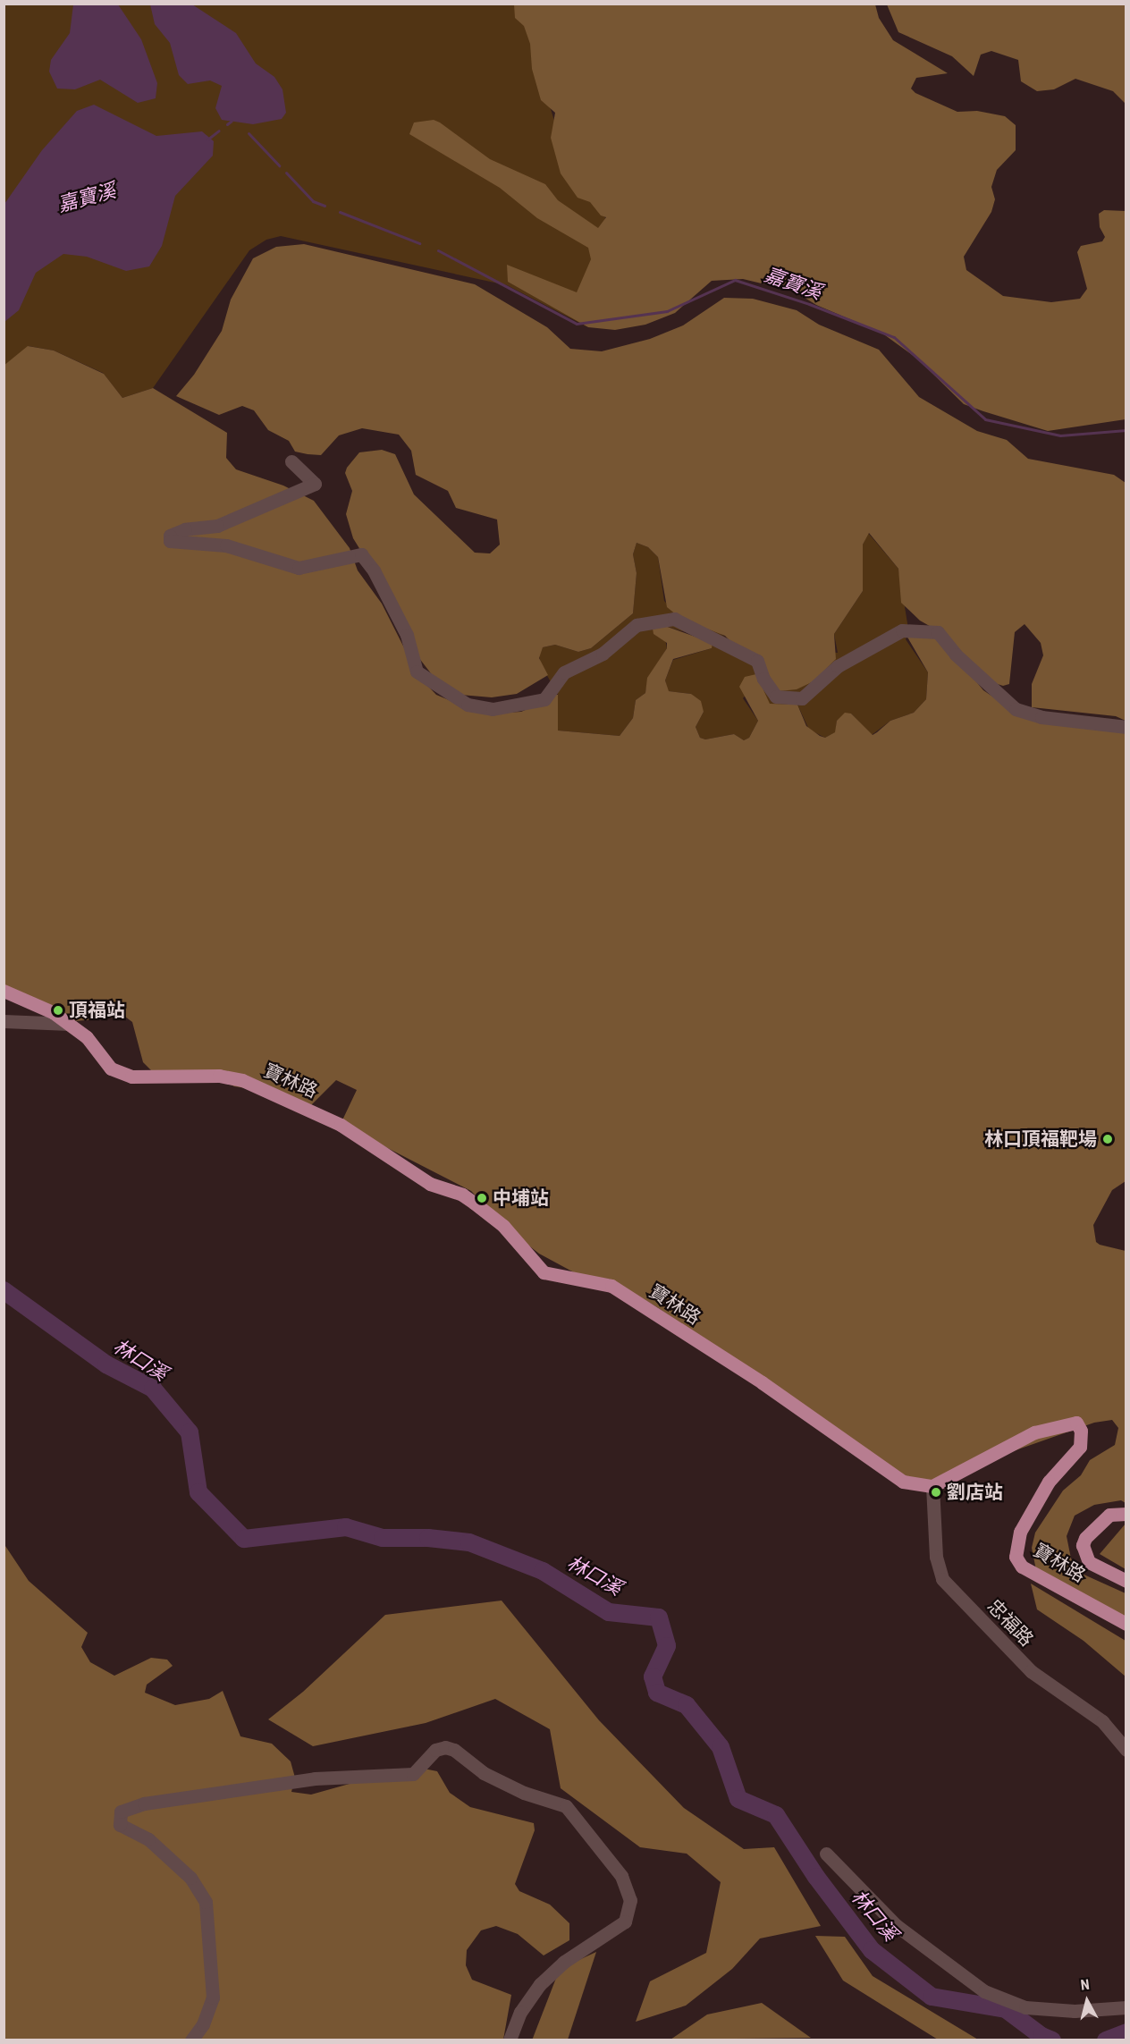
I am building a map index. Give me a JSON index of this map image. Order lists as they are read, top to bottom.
{
  "streets": {
    "main road": ["寶林路"],
    "street": ["忠福路"]
  },
  "crossings": [
    ["寶林路", "忠福路"]
  ],
  "water": ["嘉寶溪", "林口溪"],
  "places": [
    "頂福站",
    "林口頂福靶場",
    "中埔站",
    "劉店站"
  ],
  "north": "top"
}
